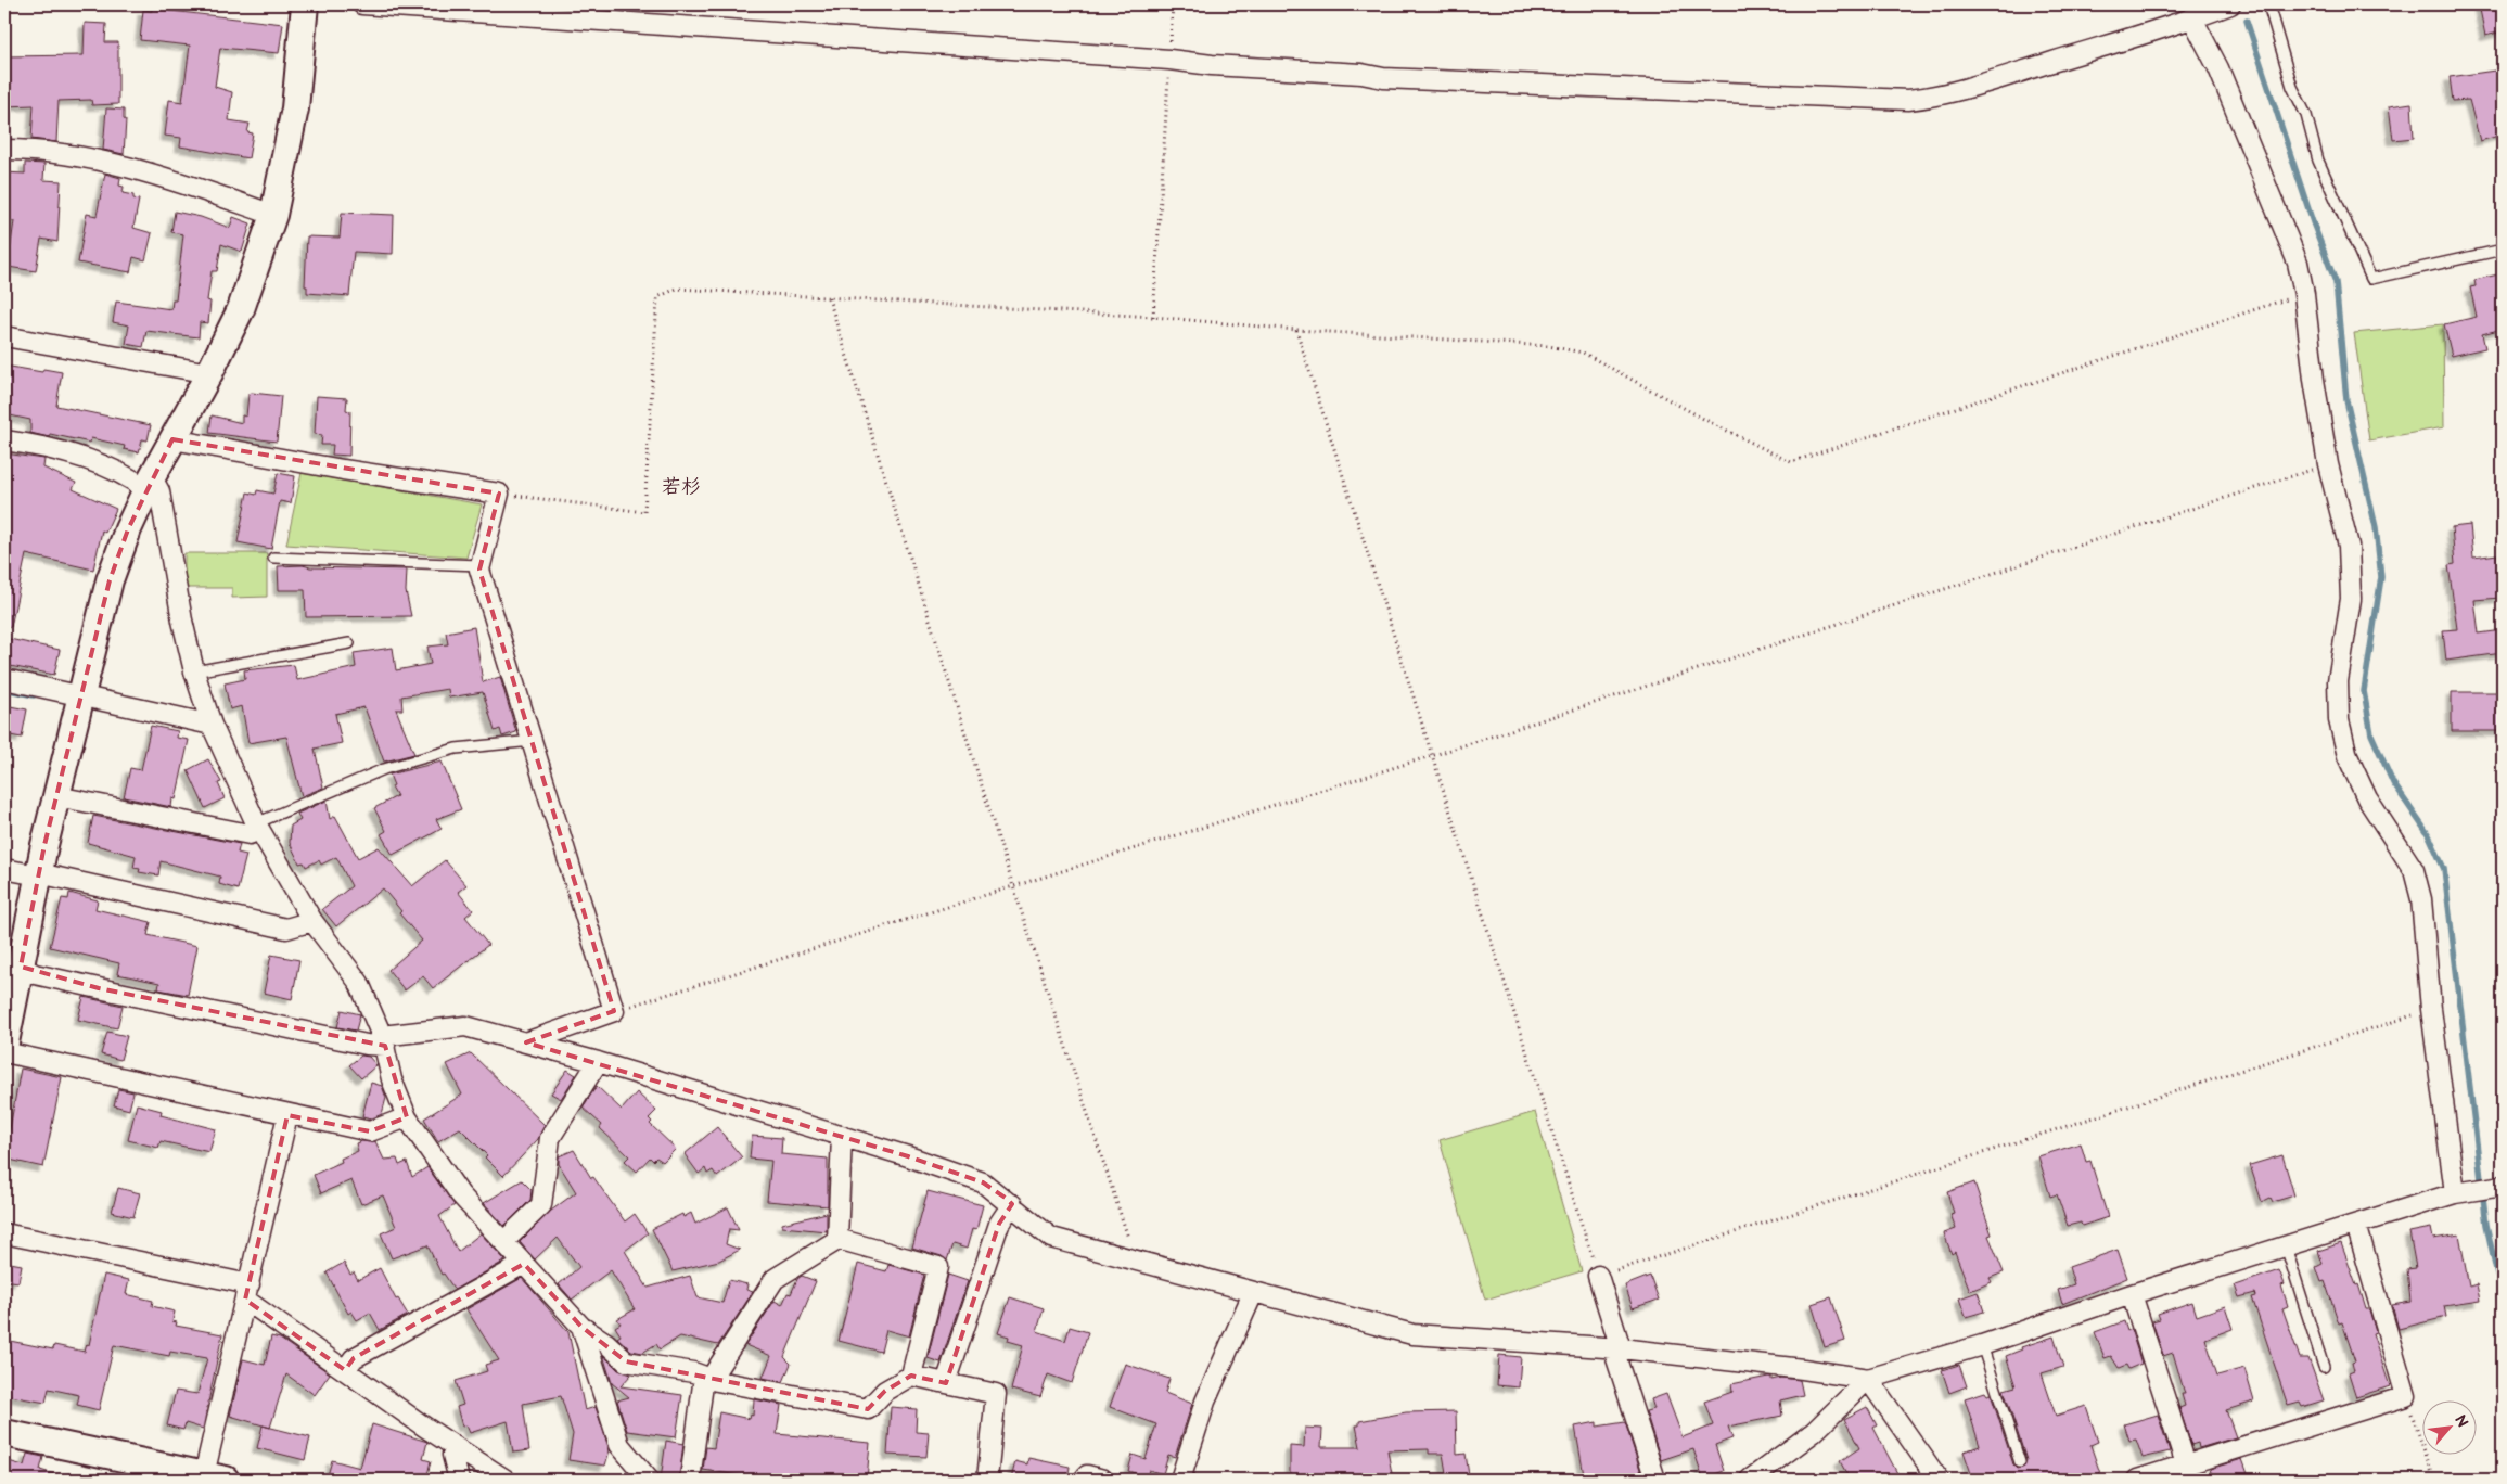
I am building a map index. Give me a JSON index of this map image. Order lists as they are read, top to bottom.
{
  "districts": ["若杉"],
  "north": "top right"
}
